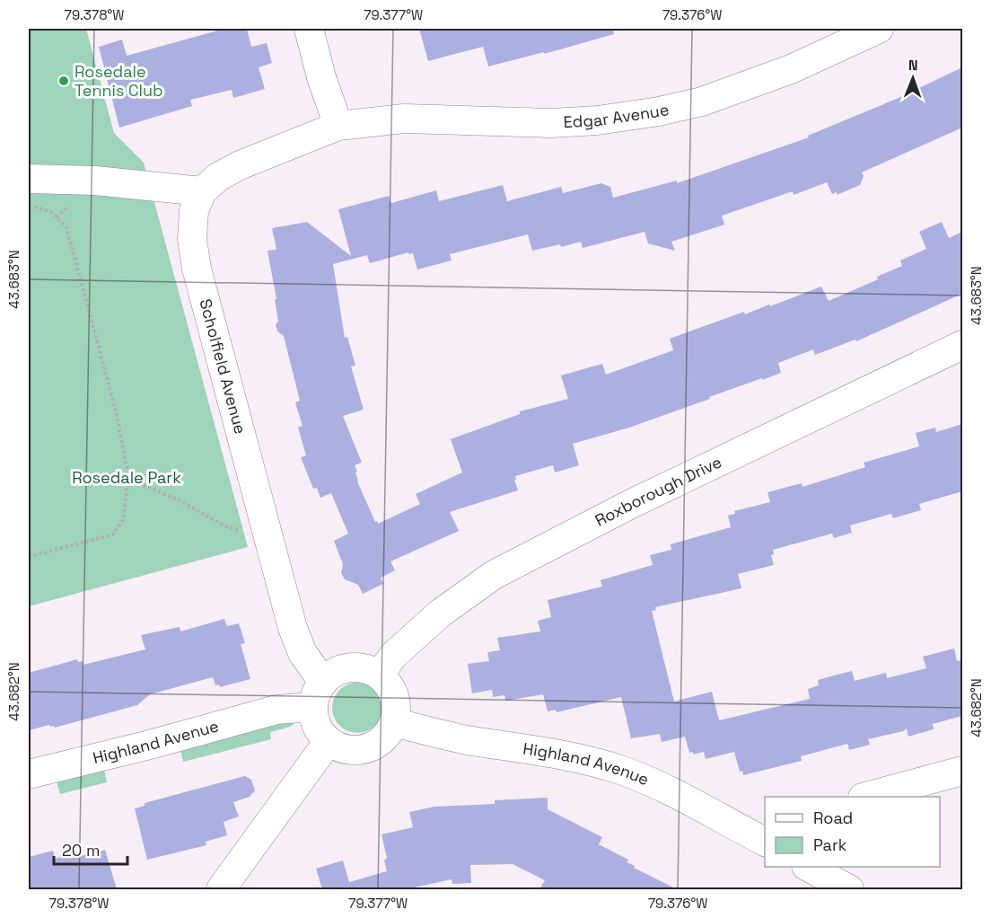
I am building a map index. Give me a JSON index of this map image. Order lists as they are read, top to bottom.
{
  "streets": {
    "street": [
      "Edgar Avenue",
      "Scholfield Avenue",
      "Roxborough Drive",
      "Highland Avenue"
    ]
  },
  "crossings": [
    ["Scholfield Avenue", "Roxborough Drive"],
    ["Scholfield Avenue", "Highland Avenue"],
    ["Roxborough Drive", "Highland Avenue"]
  ],
  "parks": ["Rosedale Park"],
  "places": ["Rosedale Tennis Club"],
  "legend": ["Road", "Park"],
  "scale_bar": "20 m",
  "north": "top",
  "coordinates": [
    "79.378°W",
    "79.377°W",
    "79.376°W",
    "43.683°N",
    "43.682°N"
  ]
}
